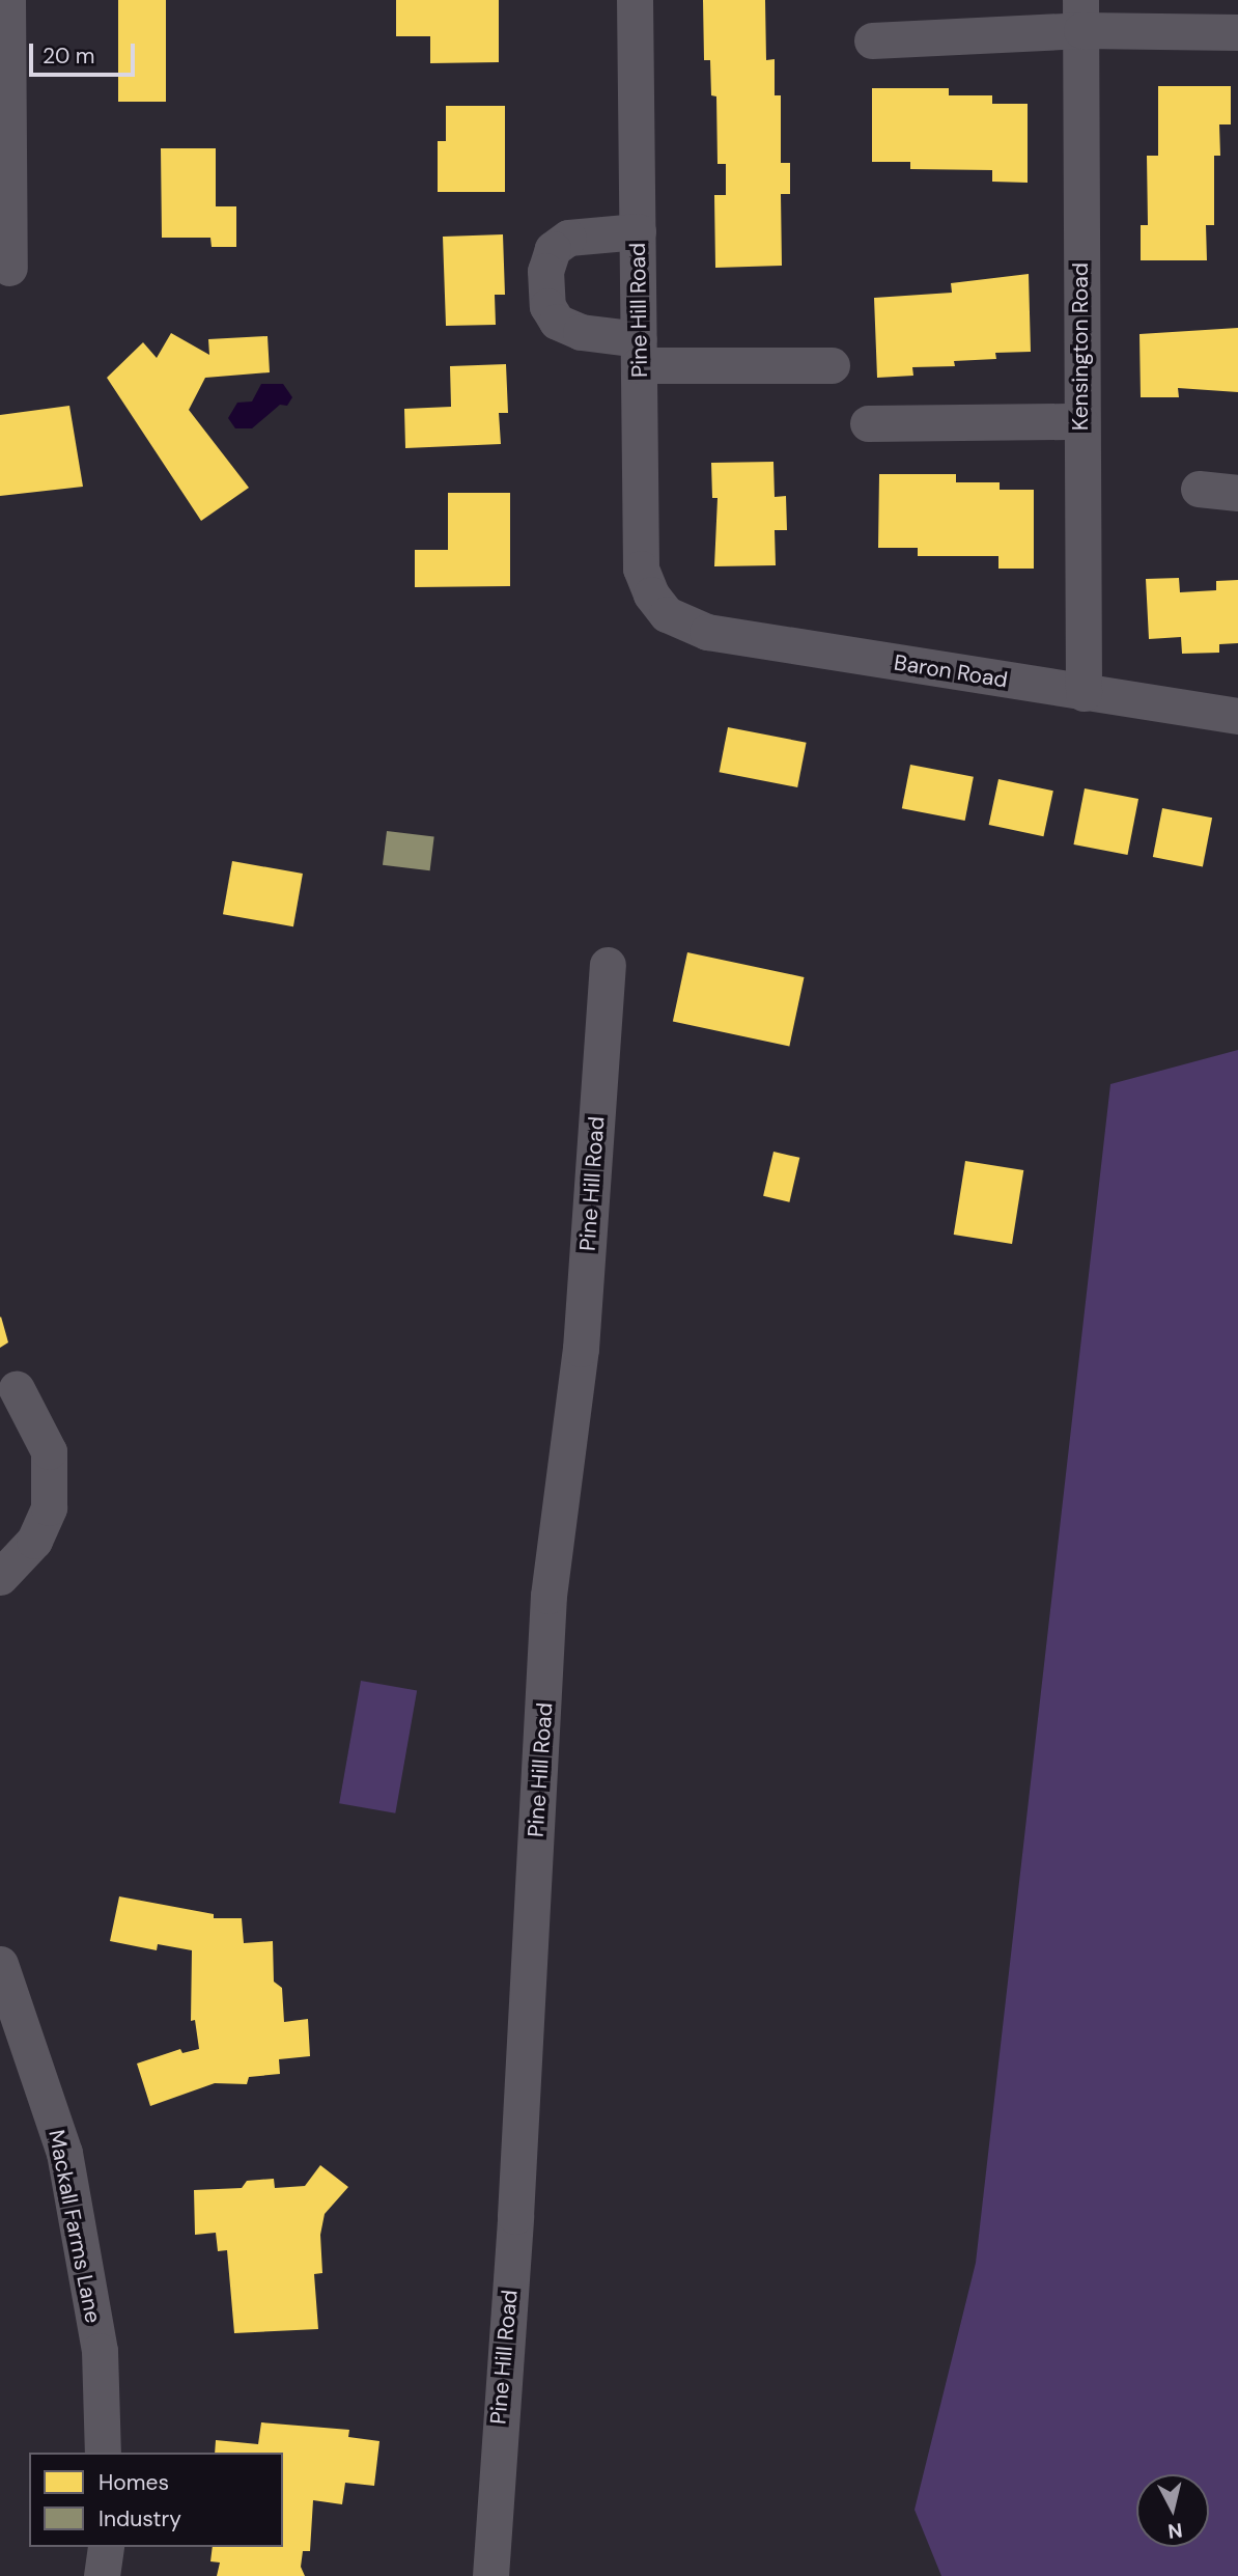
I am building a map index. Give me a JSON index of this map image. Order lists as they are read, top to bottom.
{
  "streets": {
    "street": [
      "Pine Hill Road",
      "Kensington Road",
      "Baron Road",
      "Mackall Farms Lane"
    ]
  },
  "crossings": [
    ["Pine Hill Road", "Baron Road"],
    ["Kensington Road", "Baron Road"]
  ],
  "legend": ["Homes", "Industry"],
  "scale_bar": "20 m",
  "north": "bottom"
}
